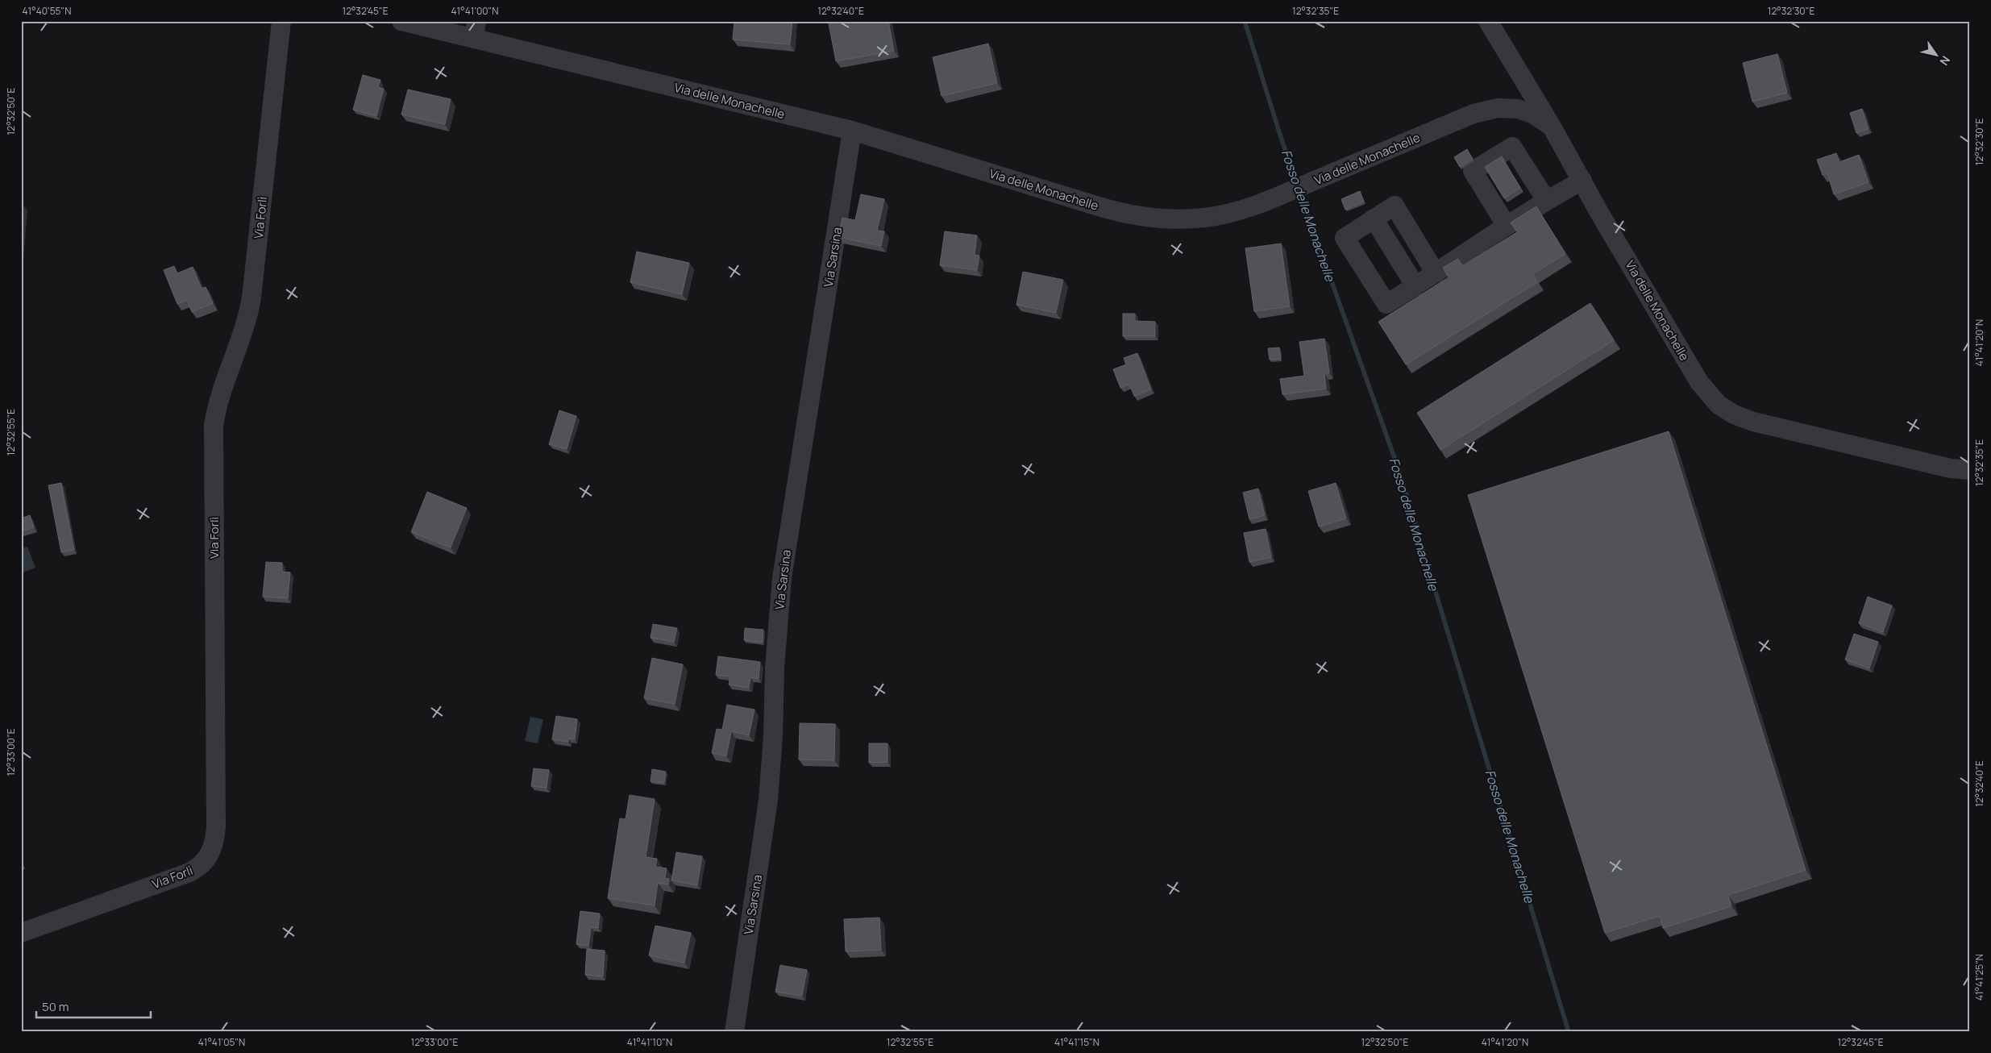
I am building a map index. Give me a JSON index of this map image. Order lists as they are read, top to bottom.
{
  "streets": {
    "street": ["Via delle Monachelle", "Via Forlì", "Via Sarsina"]
  },
  "crossings": [
    ["Via delle Monachelle", "Via Sarsina"]
  ],
  "water": ["Fosso delle Monachelle"],
  "scale_bar": "50 m",
  "north": "bottom right",
  "coordinates": [
    "41°40'55\"N",
    "12°32'45\"E",
    "41°41'00\"N",
    "12°32'40\"E",
    "12°32'35\"E",
    "12°32'30\"E",
    "12°32'50\"E",
    "41°41'20\"N",
    "12°32'55\"E",
    "12°33'00\"E",
    "41°41'25\"N",
    "41°41'05\"N",
    "41°41'10\"N",
    "41°41'15\"N"
  ]
}
